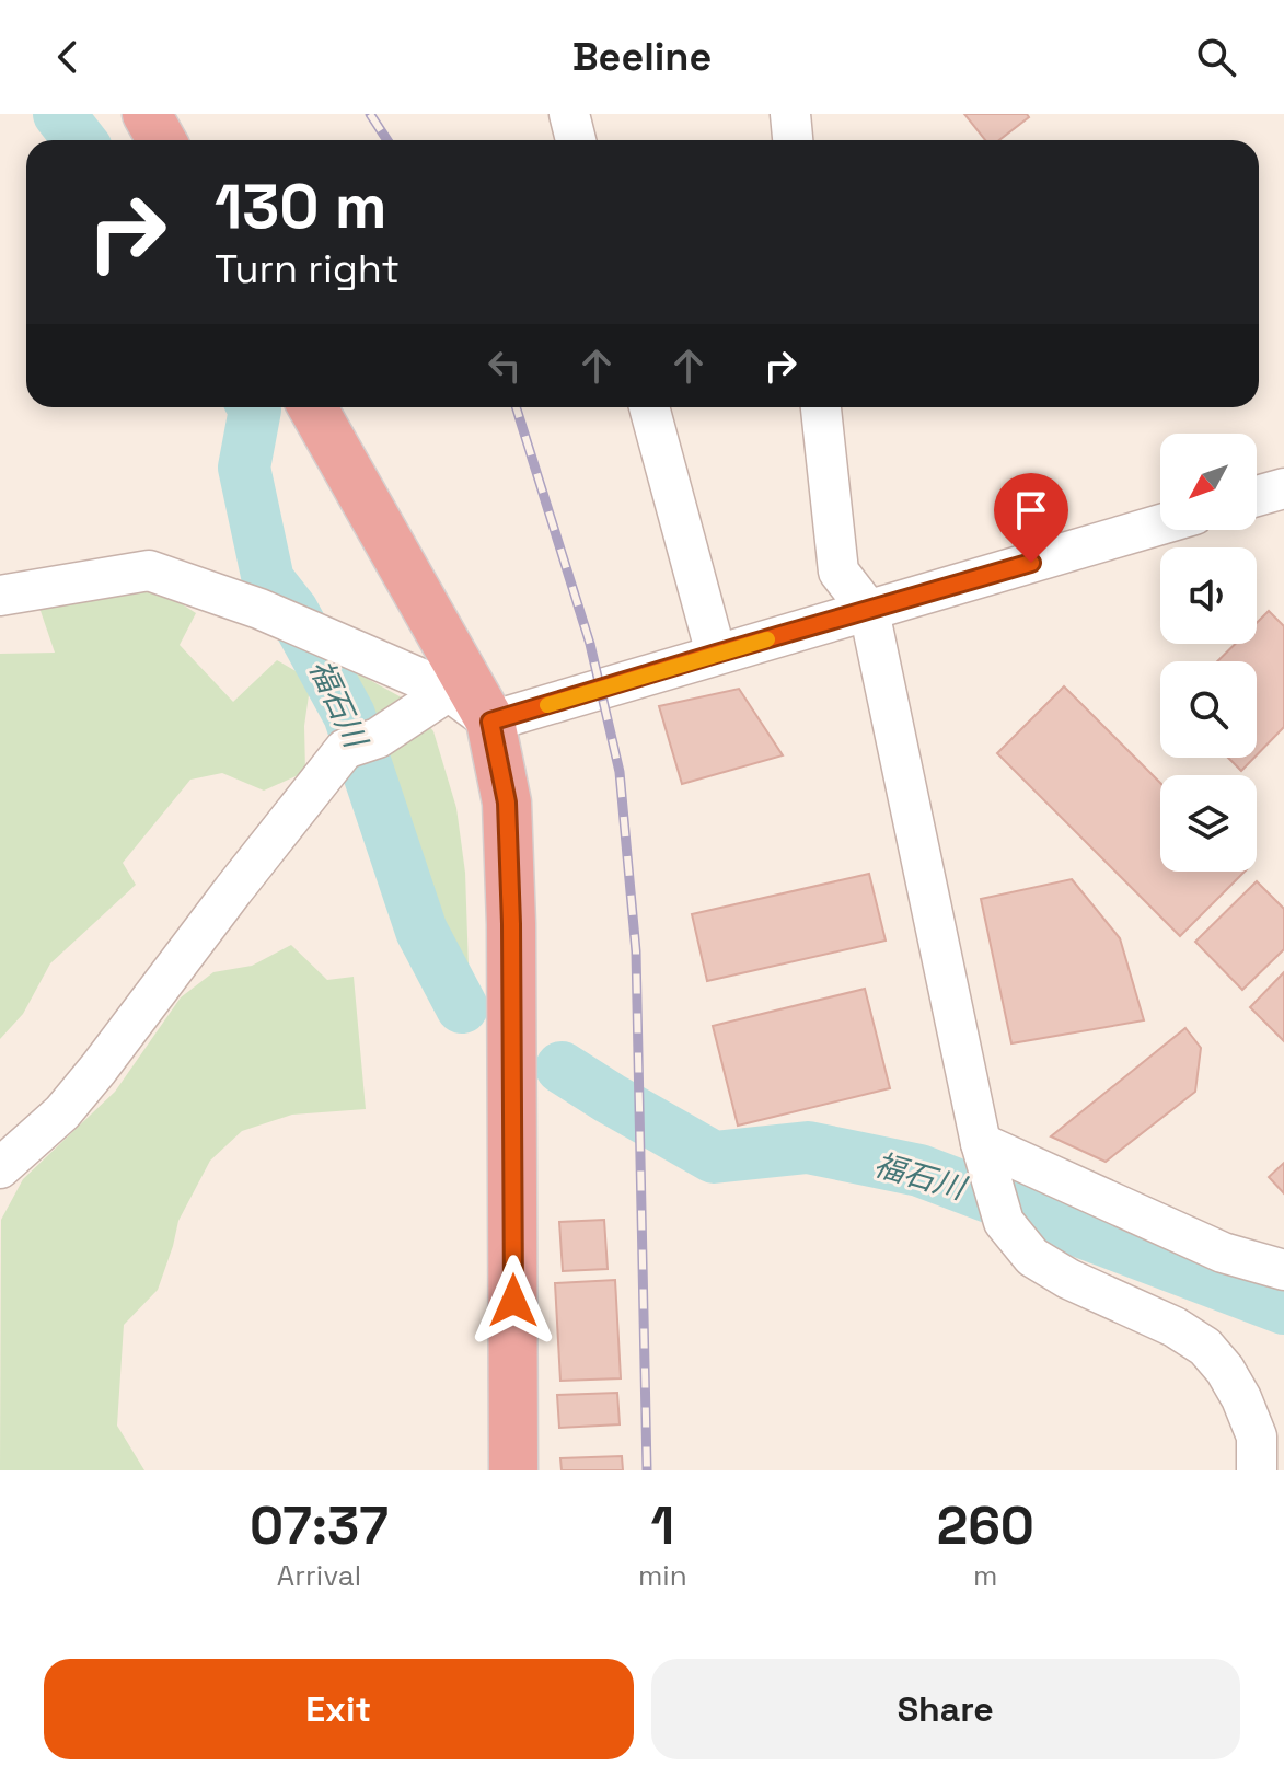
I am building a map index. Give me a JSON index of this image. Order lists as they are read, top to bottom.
{
  "water": ["福石川"],
  "north": "bottom left",
  "page": {
    "header": "Beeline",
    "turn": ["130 m", "Turn right"],
    "eta": [
      "07:37",
      "Arrival",
      "1",
      "min",
      "260",
      "m"
    ],
    "buttons": ["Exit", "Share"]
  }
}
